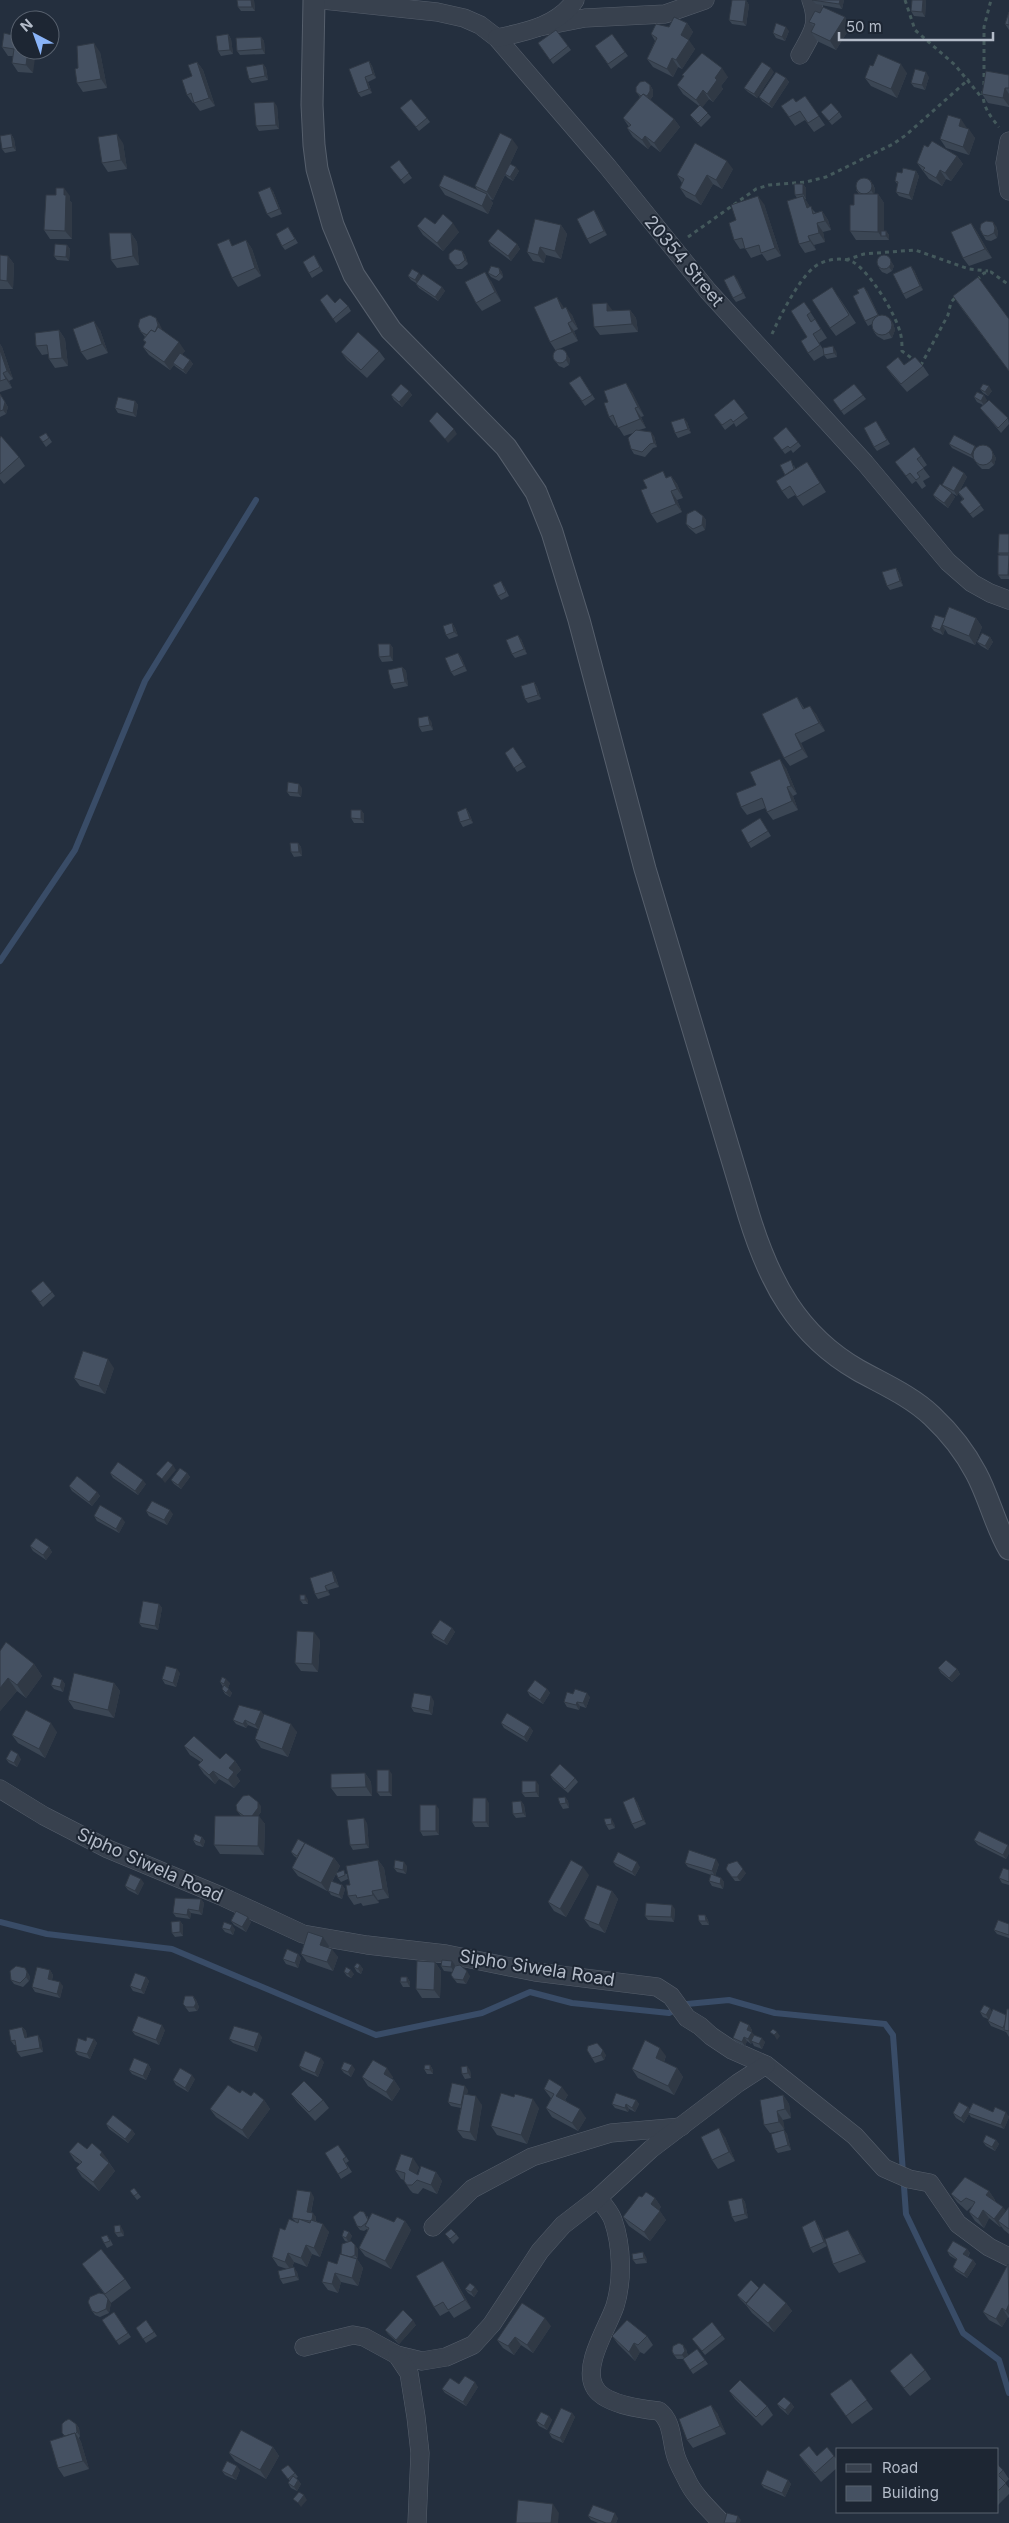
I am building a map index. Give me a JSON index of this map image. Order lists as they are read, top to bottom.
{
  "streets": {
    "street": ["20354 Street", "Sipho Siwela Road"]
  },
  "legend": ["Road", "Building"],
  "scale_bar": "50 m",
  "north": "top left"
}
